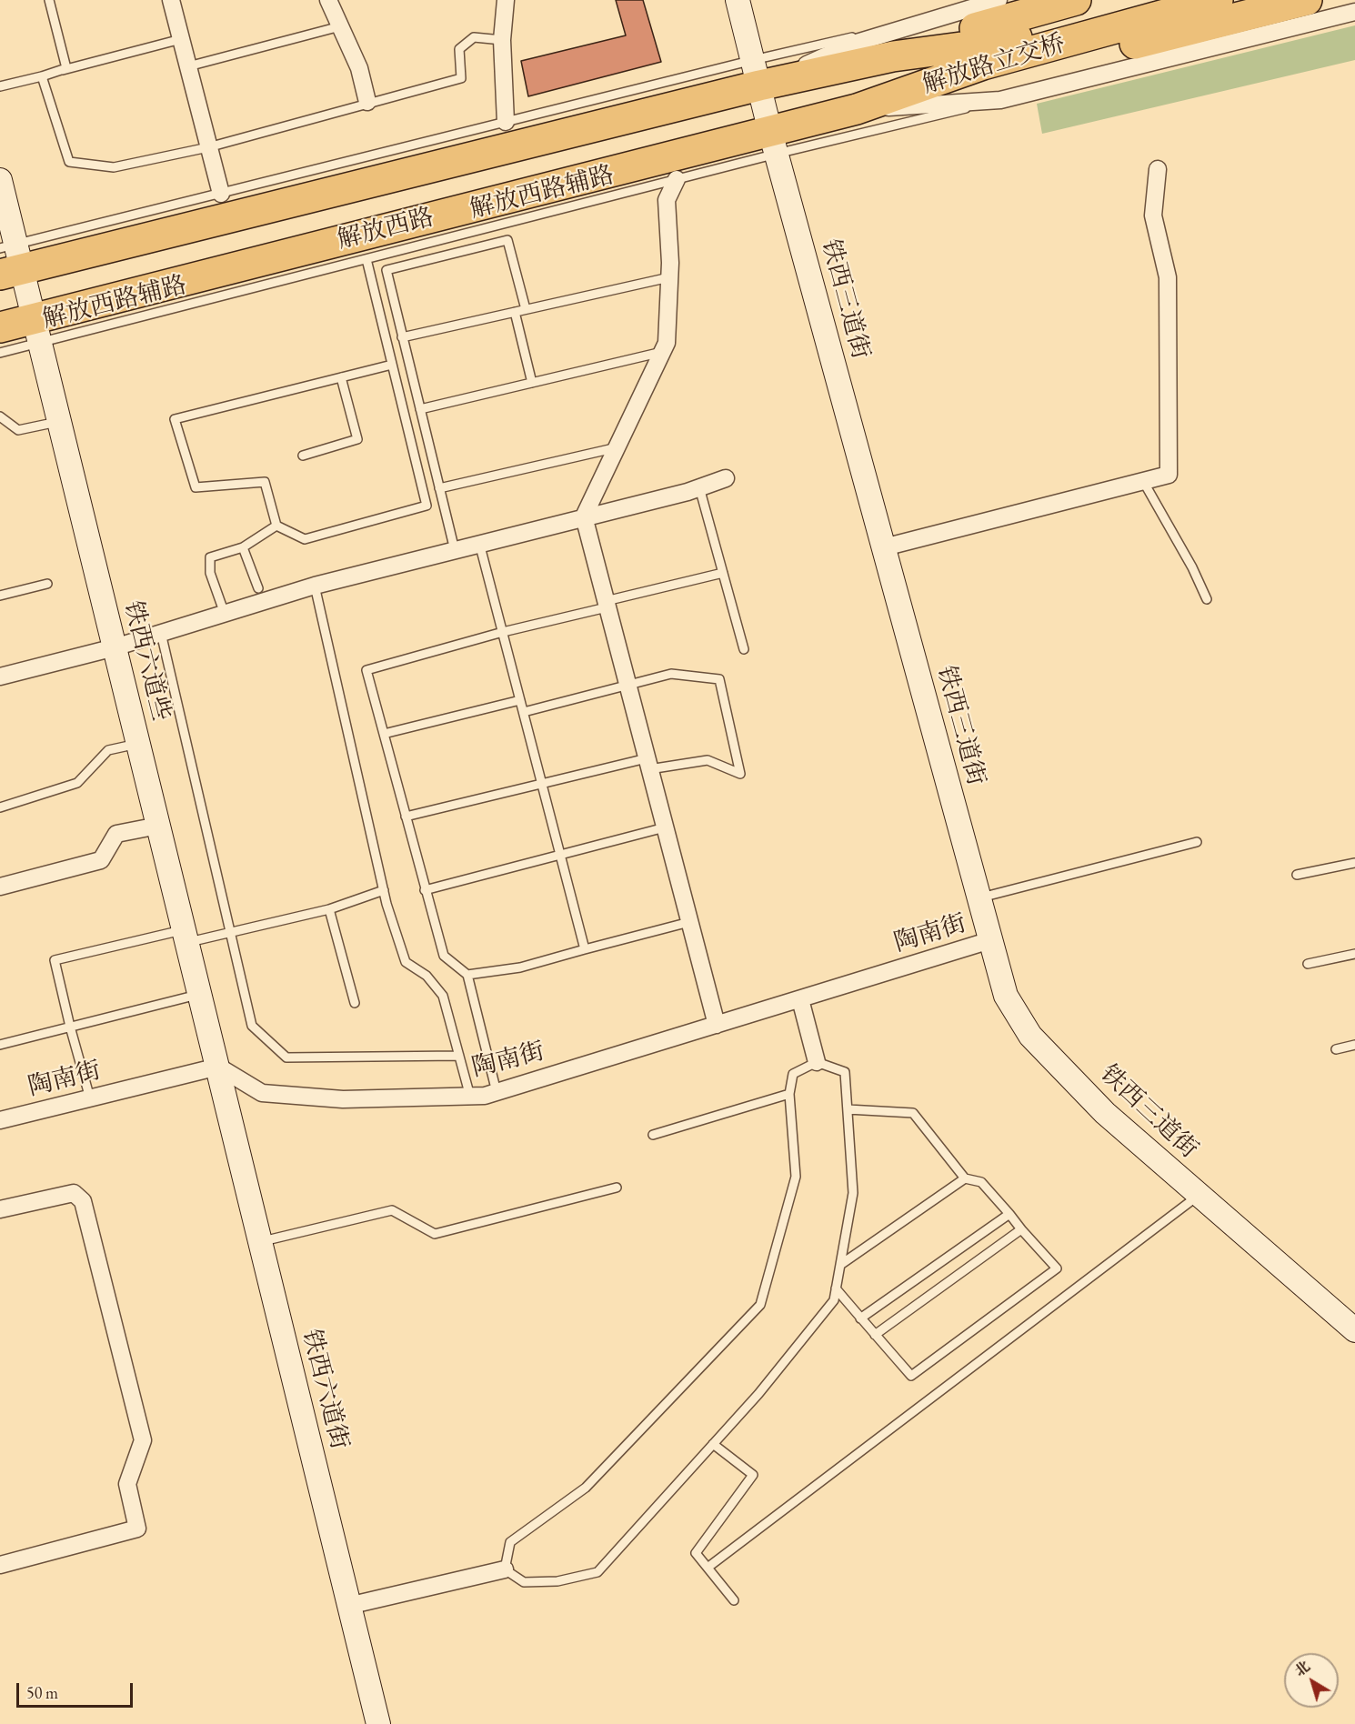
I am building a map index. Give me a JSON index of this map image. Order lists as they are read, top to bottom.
{
  "streets": {
    "highway": ["解放路立交桥", "解放西路"],
    "street": [
      "铁西三道街",
      "铁西六道些",
      "陶南街",
      "铁西六道街"
    ],
    "lane": ["解放西路辅路"]
  },
  "crossings": [
    ["解放路立交桥", "解放西路辅路"],
    ["解放路立交桥", "解放西路"],
    ["解放路立交桥", "铁西三道街"],
    ["解放西路辅路", "解放西路"],
    ["解放西路辅路", "铁西三道街"],
    ["解放西路辅路", "铁西六道些"],
    ["解放西路", "铁西三道街"],
    ["解放西路", "铁西六道些"],
    ["铁西三道街", "陶南街"],
    ["铁西六道些", "陶南街"],
    ["铁西六道些", "铁西六道街"],
    ["陶南街", "铁西六道街"]
  ],
  "scale_bar": "50 m",
  "north": "top left"
}
